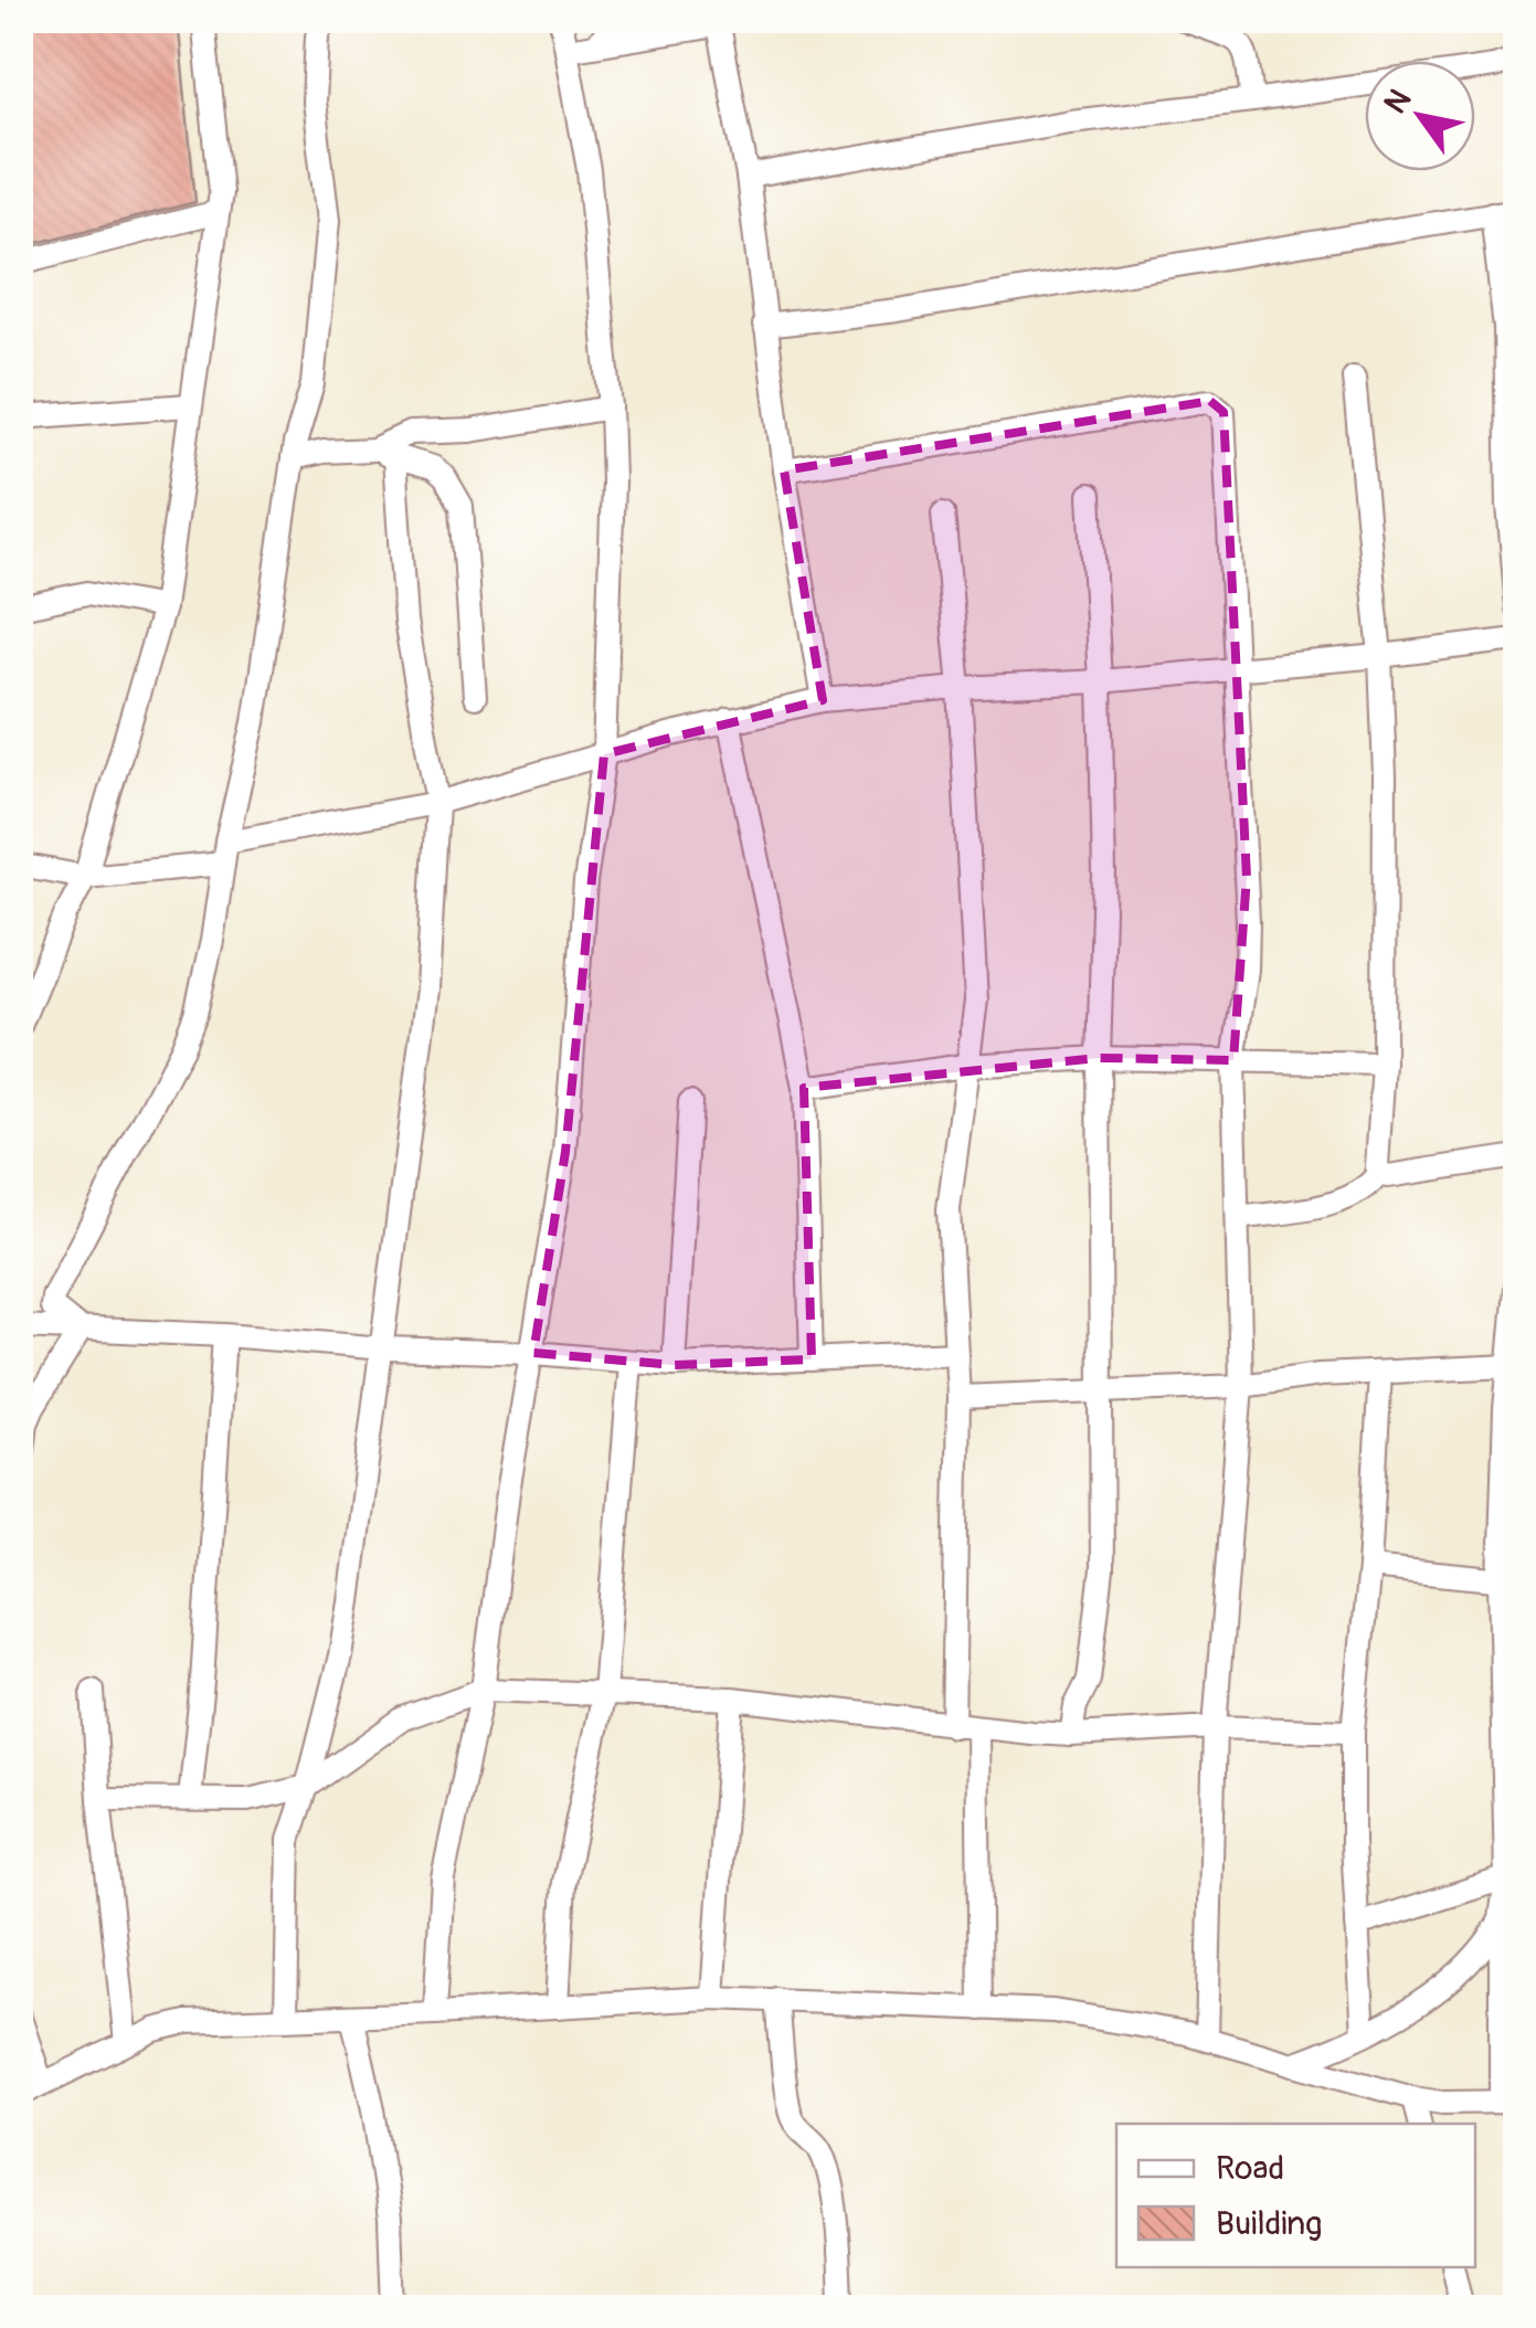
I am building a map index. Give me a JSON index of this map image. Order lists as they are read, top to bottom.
{
  "legend": ["Road", "Building"],
  "north": "top left"
}
